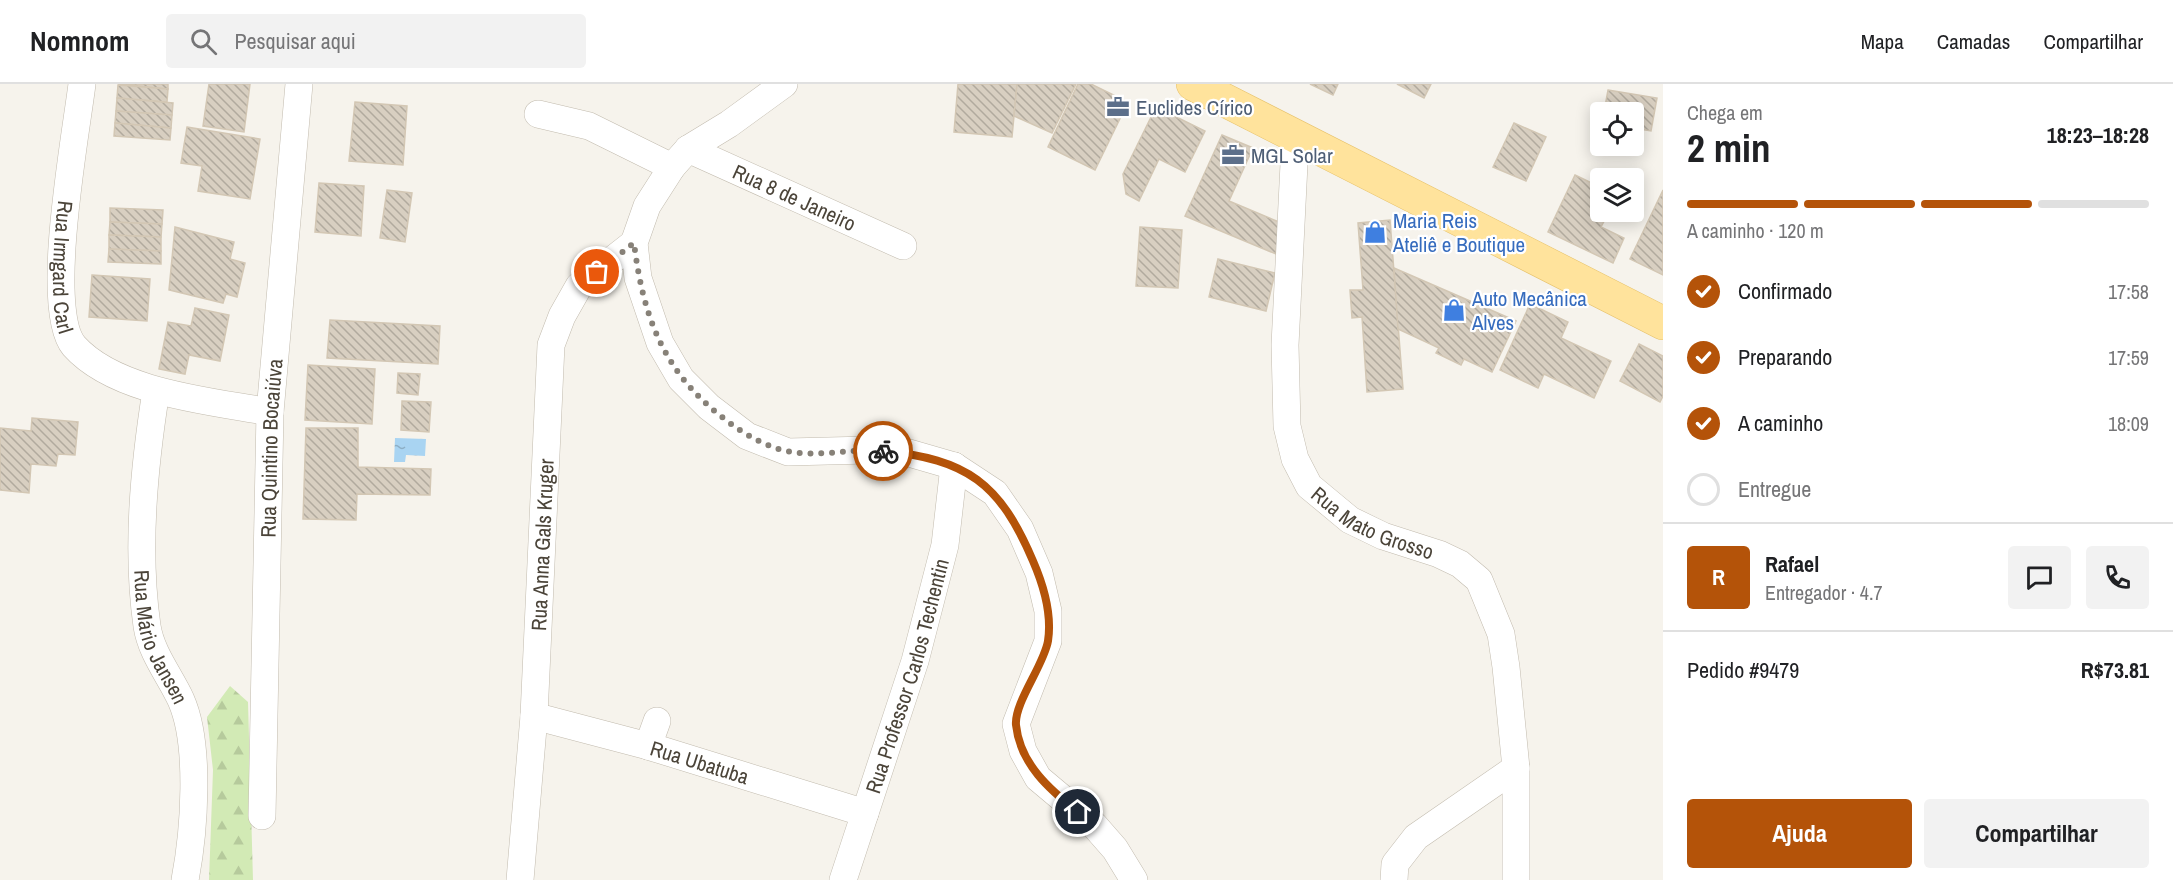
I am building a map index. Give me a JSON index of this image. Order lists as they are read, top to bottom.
{
  "streets": {
    "street": [
      "Rua 8 de Janeiro",
      "Rua Irmgard Carl",
      "Rua Quintino Bocaiúva",
      "Rua Mato Grosso",
      "Rua Anna Gals Kruger",
      "Rua Mário Jansen",
      "Rua Professor Carlos Techentin",
      "Rua Ubatuba"
    ]
  },
  "crossings": [
    ["Rua Irmgard Carl", "Rua Quintino Bocaiúva"],
    ["Rua Irmgard Carl", "Rua Mário Jansen"],
    ["Rua Anna Gals Kruger", "Rua Ubatuba"],
    ["Rua Professor Carlos Techentin", "Rua Ubatuba"]
  ],
  "places": {
    "office": ["Euclides Círico", "MGL Solar"],
    "shop": ["Maria Reis Ateliê e Boutique", "Auto Mecânica Alves"]
  },
  "page": {
    "header": "Nomnom",
    "search": "Pesquisar aqui",
    "nav": ["Mapa", "Camadas", "Compartilhar"],
    "heading": ["2 min", "Chega em", "18:23–18:28"],
    "panel": [
      "Rafael",
      "Entregador · 4.7",
      "Pedido #9479",
      "R$73.81"
    ],
    "bar": "A caminho · 120 m",
    "list": [
      ["Confirmado", "17:58"],
      ["Preparando", "17:59"],
      ["A caminho", "18:09"],
      "Entregue"
    ],
    "round": "R",
    "buttons": ["Ajuda", "Compartilhar"]
  }
}
